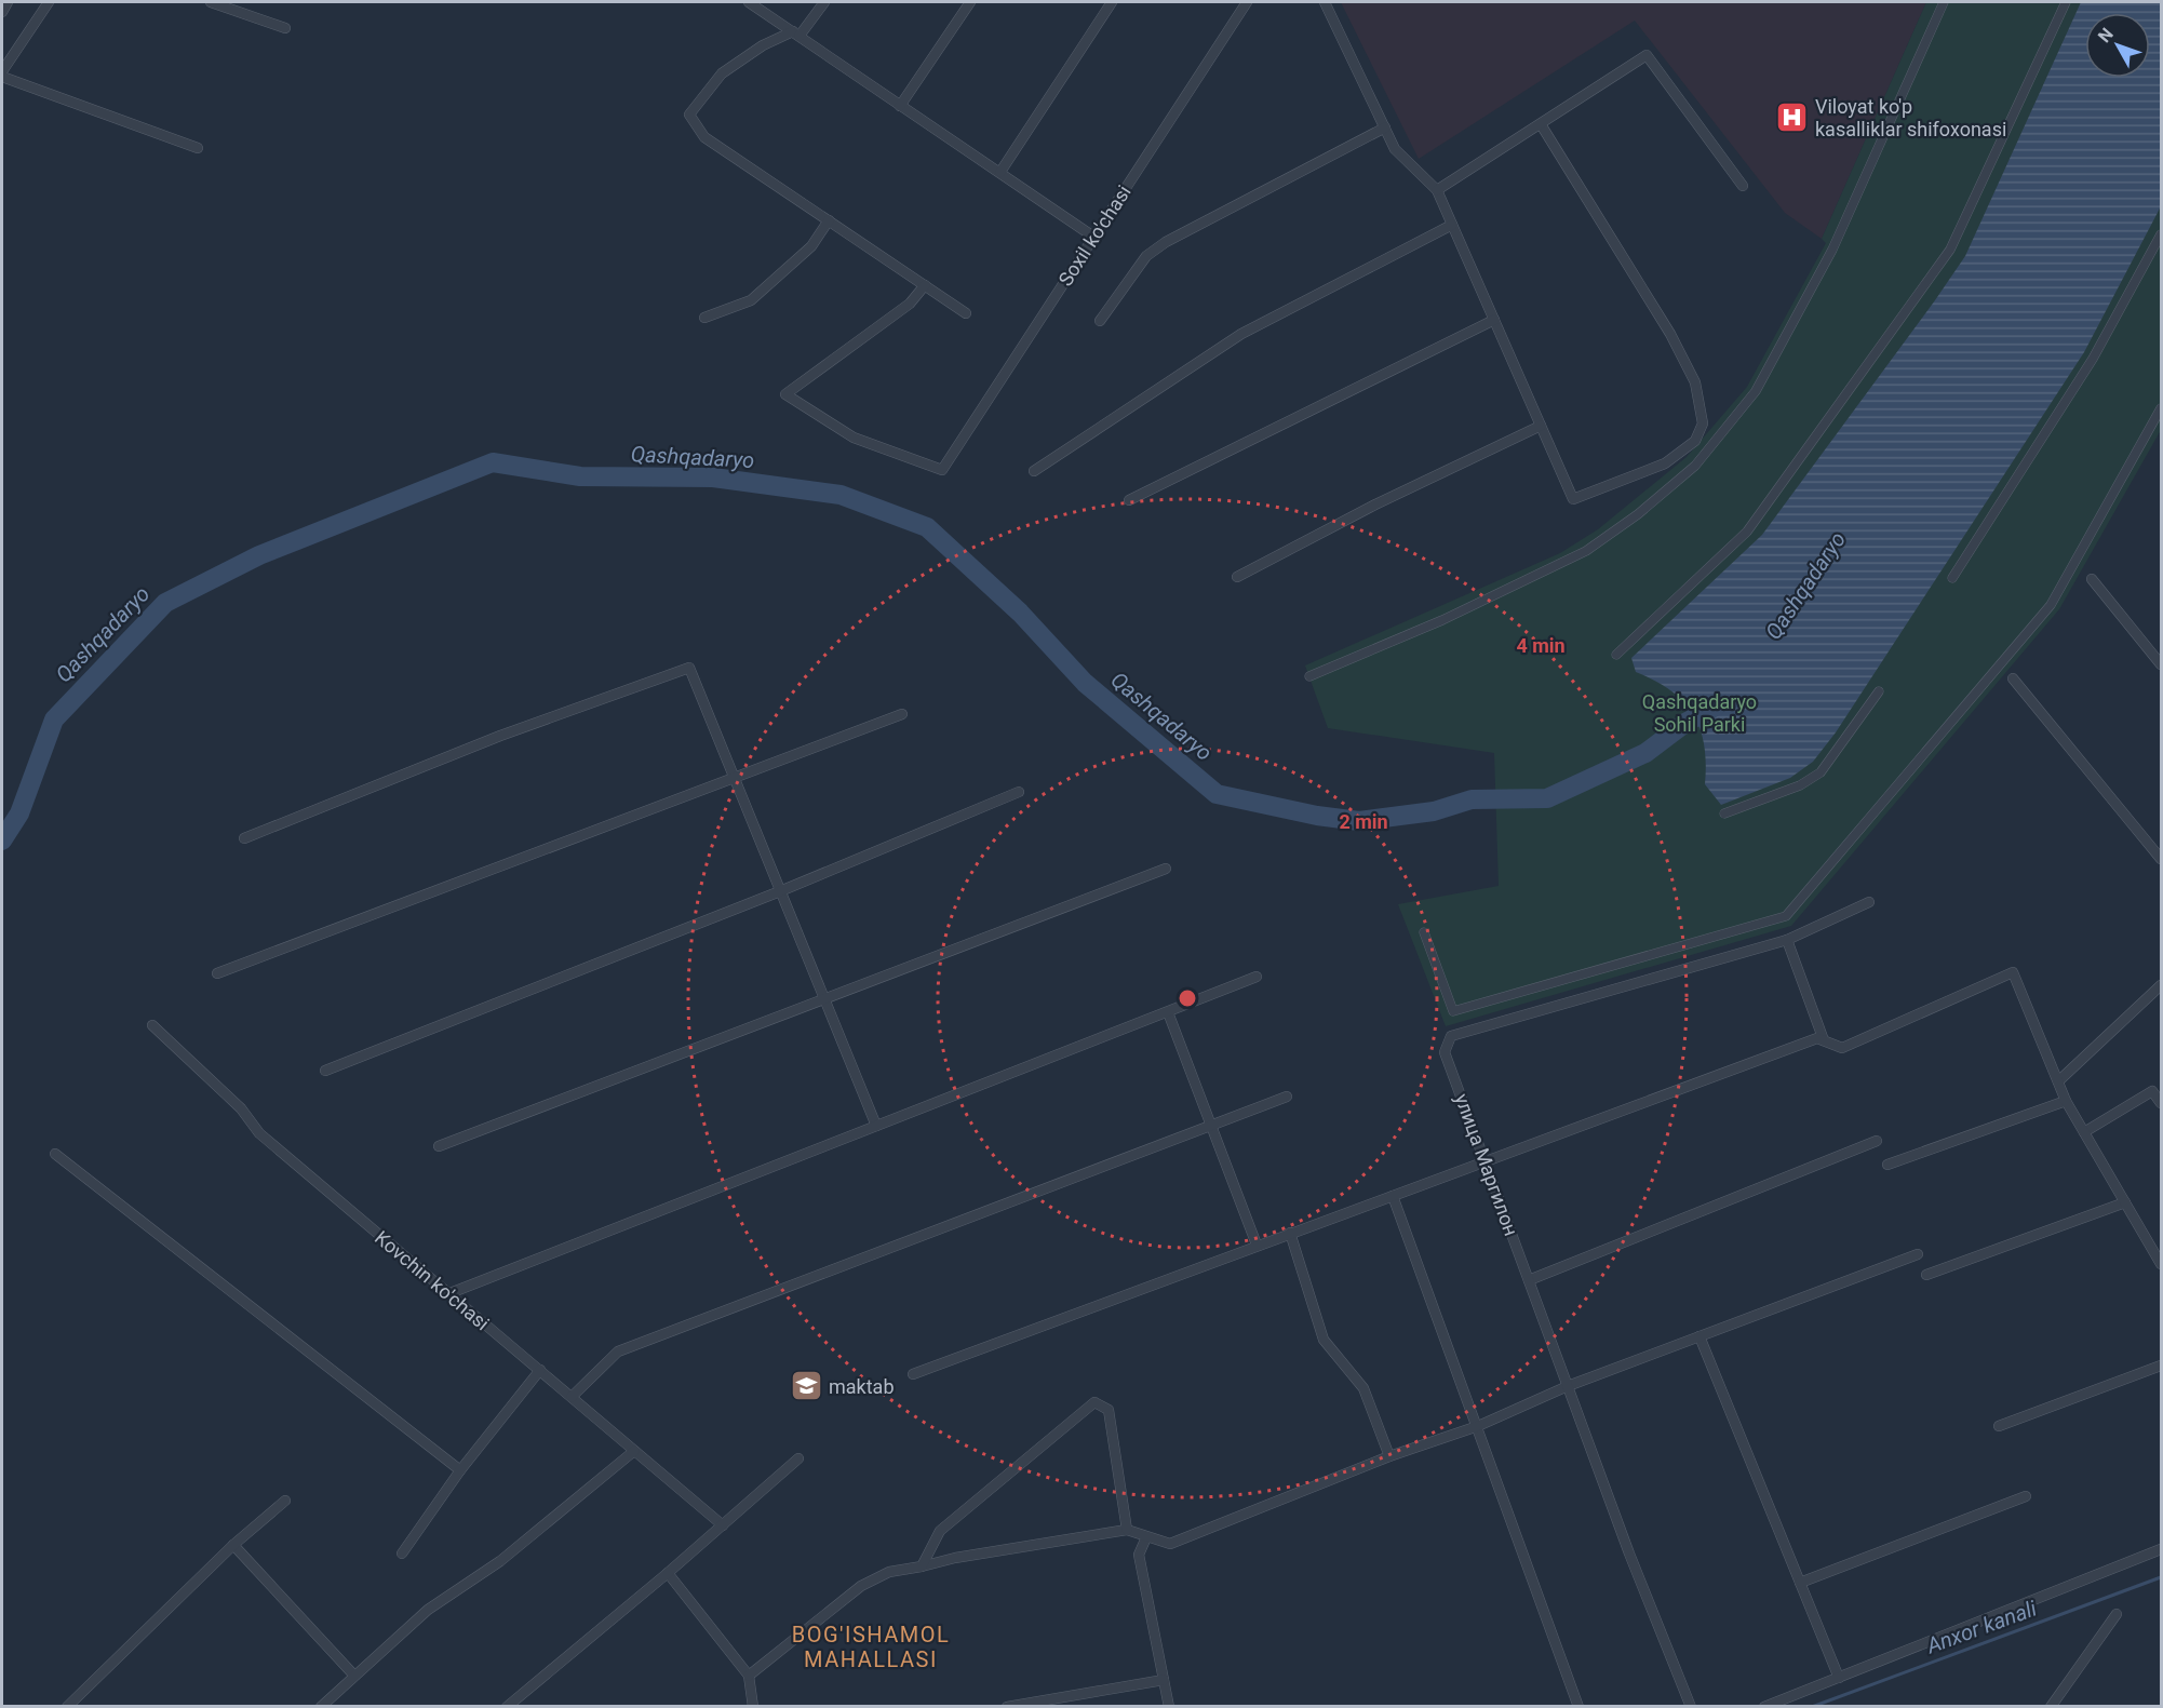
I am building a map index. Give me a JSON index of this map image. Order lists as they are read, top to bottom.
{
  "streets": {
    "street": ["Soxil ko'chasi", "улица Маргилон", "Kovchin ko'chasi"]
  },
  "districts": ["BOG'ISHAMOL MAHALLASI"],
  "water": ["Qashqadaryo", "Anxor kanali"],
  "parks": ["Qashqadaryo Sohil Parki"],
  "places": {
    "hospital": ["Viloyat ko'p kasalliklar shifoxonasi"],
    "school or university": ["maktab"]
  },
  "north": "top left",
  "rings": ["4 min", "2 min"]
}
